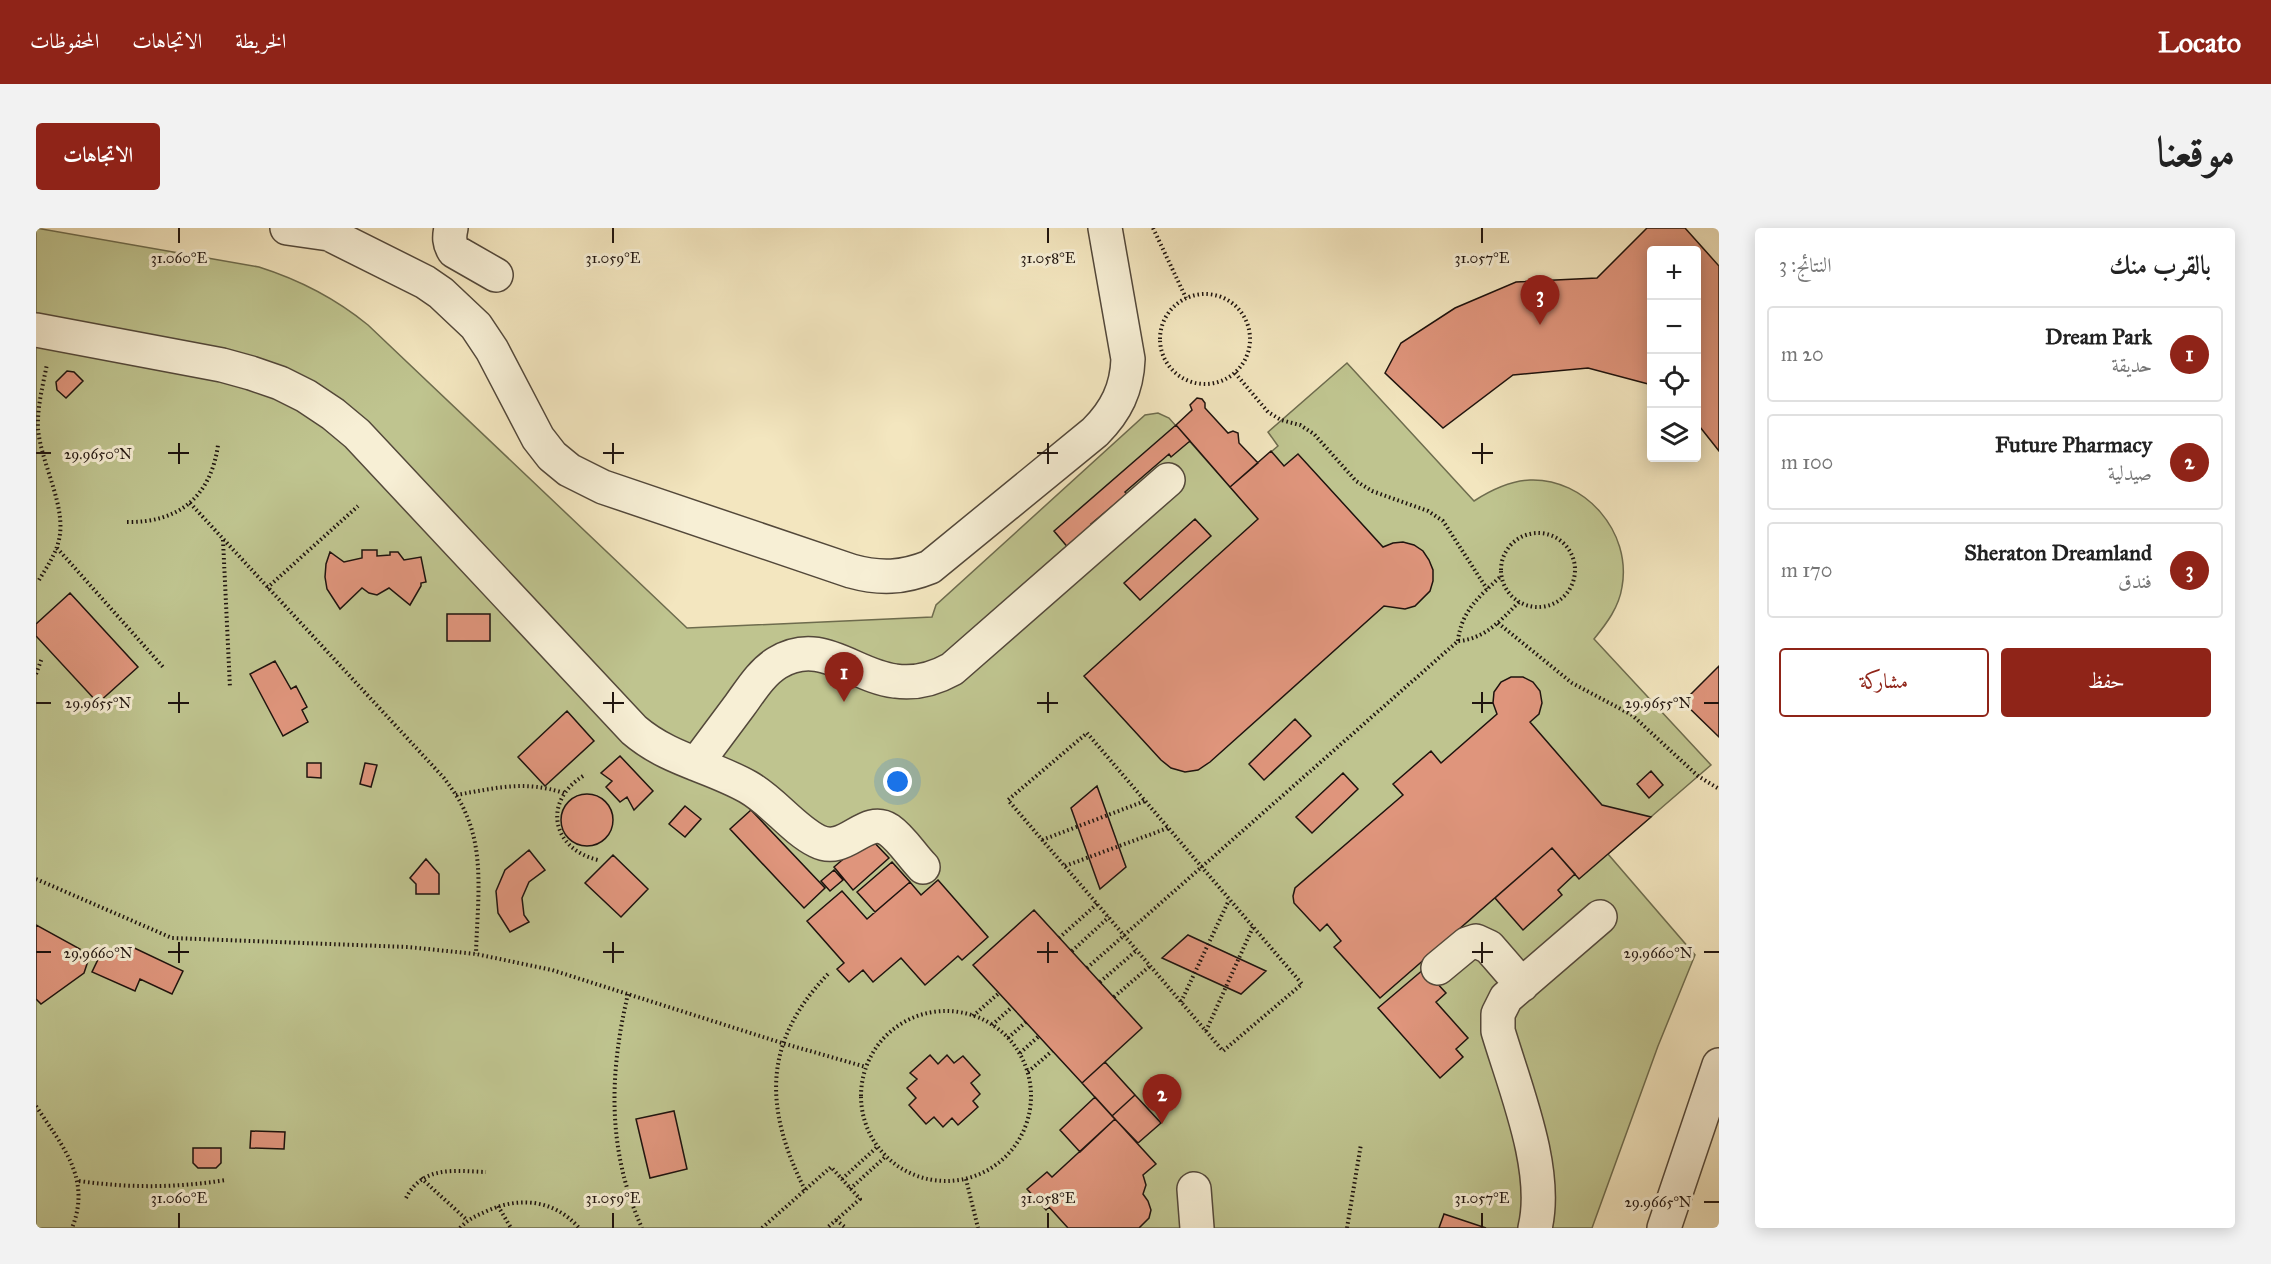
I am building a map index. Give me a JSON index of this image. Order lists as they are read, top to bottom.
{
  "page": {
    "header": "Locato",
    "nav": ["الخريطة", "الاتجاهات", "المحفوظات"],
    "title": "موقعنا",
    "buttons": [
      "الاتجاهات",
      ["حفظ", "مشاركة"]
    ],
    "heading": ["بالقرب منك", "النتائج: 3"],
    "map_buttons": ["+", "−"],
    "pins": ["3", "1", "2"],
    "list": [
      {
        "mark": "1",
        "name": "Dream Park",
        "note": "حديقة",
        "value": "20 m"
      },
      {
        "mark": "2",
        "name": "Future Pharmacy",
        "note": "صيدلية",
        "value": "100 m"
      },
      {
        "mark": "3",
        "name": "Sheraton Dreamland",
        "note": "فندق",
        "value": "170 m"
      }
    ]
  },
  "coordinates": [
    "31.060°E",
    "31.059°E",
    "31.058°E",
    "31.057°E",
    "29.9650°N",
    "29.9655°N",
    "29.9660°N",
    "29.9665°N"
  ]
}
